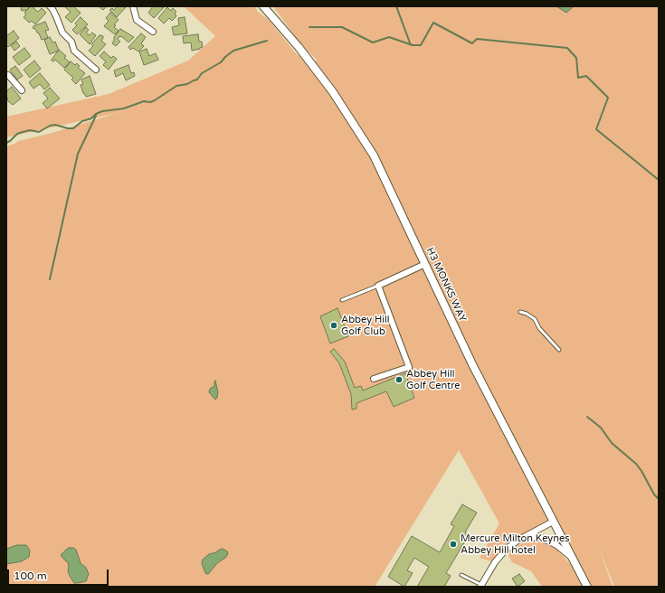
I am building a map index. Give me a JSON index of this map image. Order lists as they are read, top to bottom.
{
  "streets": {
    "street": ["H3 MONKS WAY"]
  },
  "places": ["Abbey Hill Golf Club", "Abbey Hill Golf Centre", "Mercure Milton Keynes Abbey Hill hotel"],
  "scale_bar": "100 m"
}
